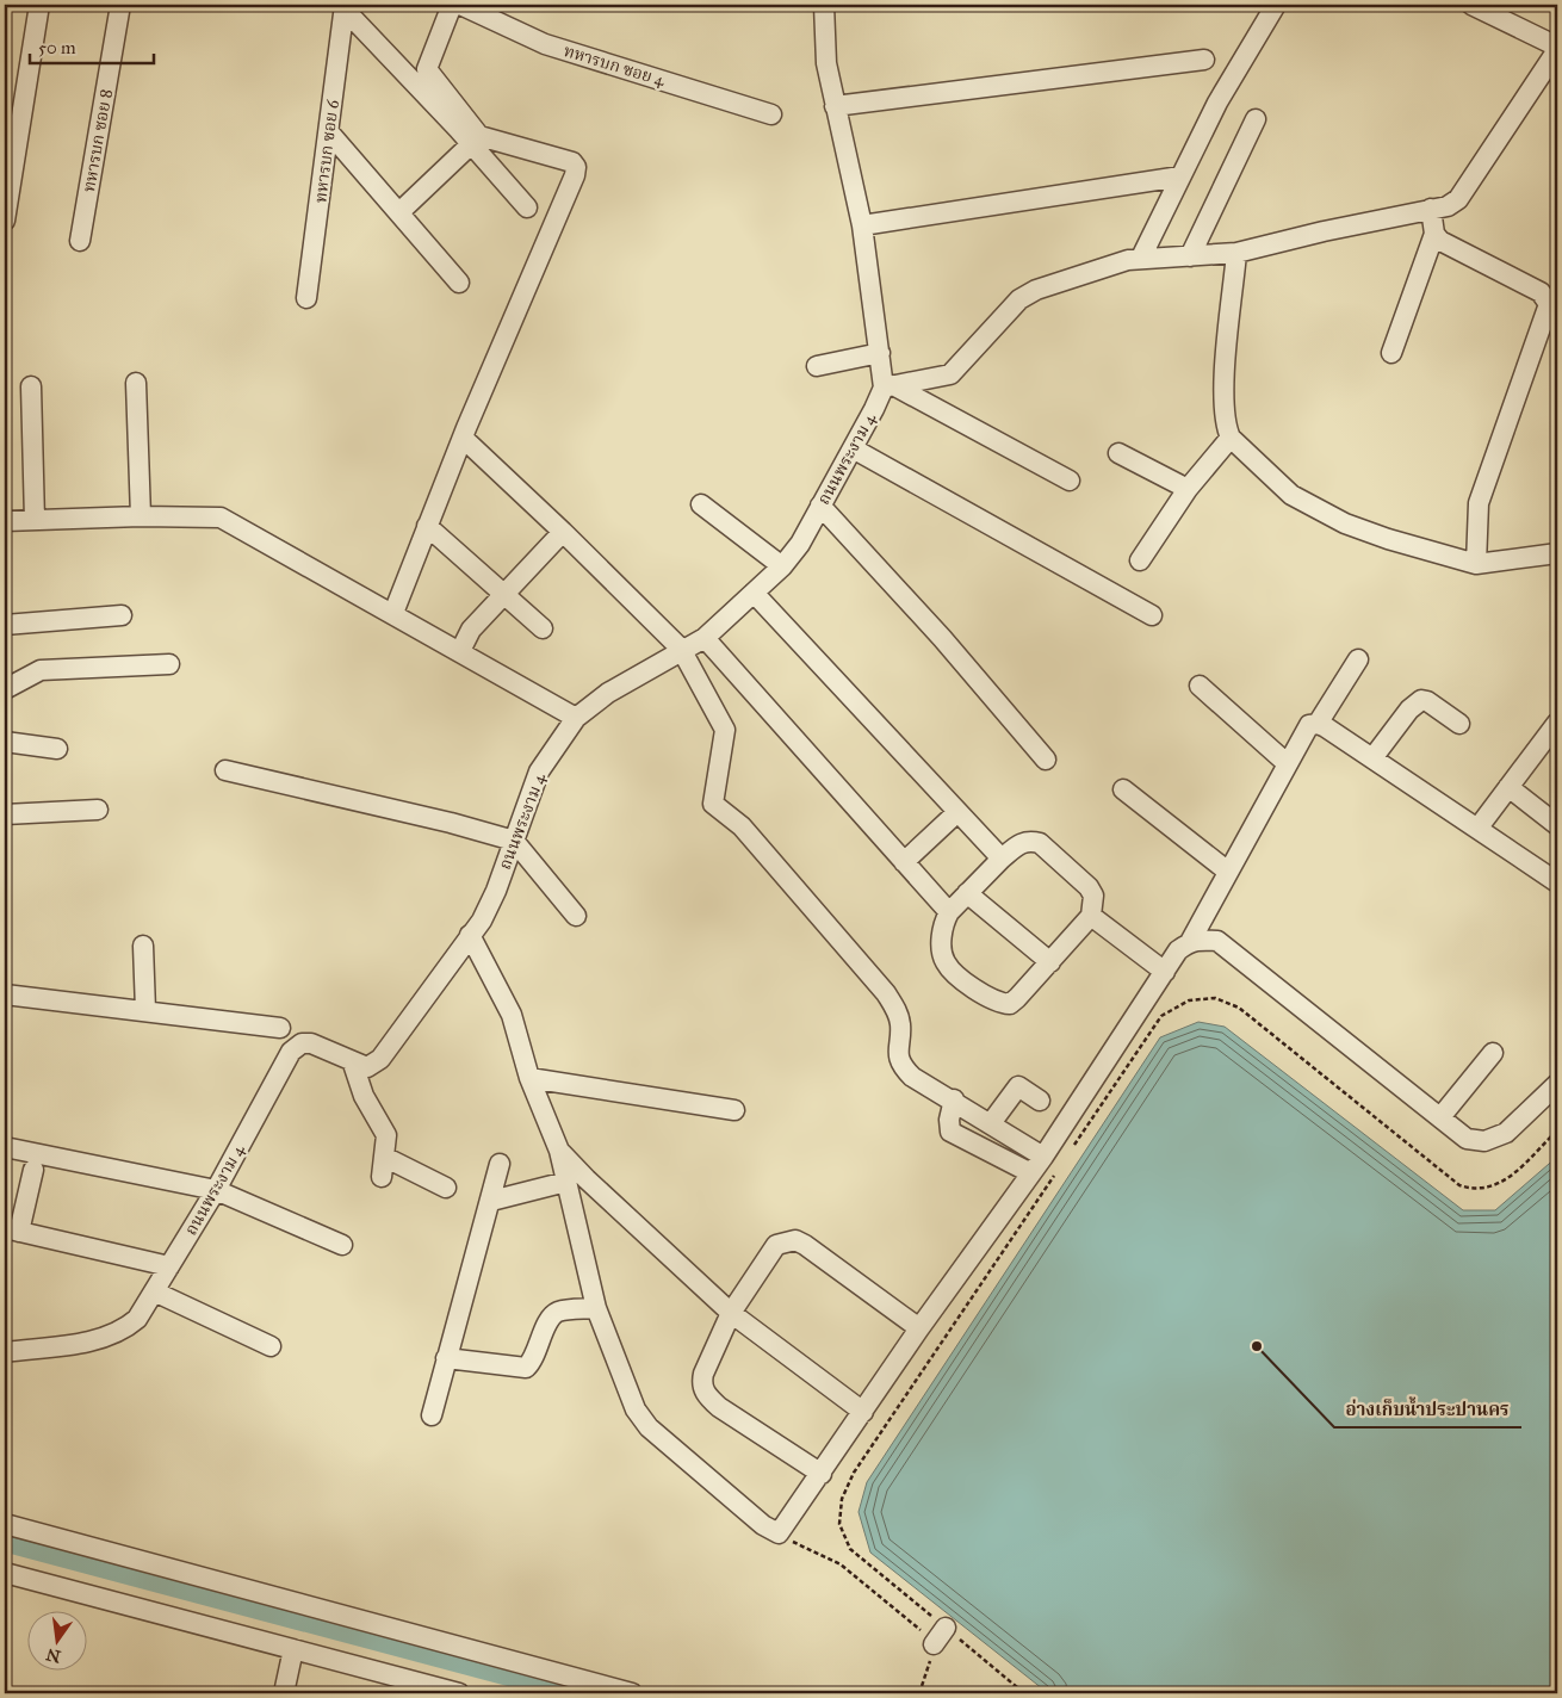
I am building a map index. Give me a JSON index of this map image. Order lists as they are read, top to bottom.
{
  "streets": {
    "street": [
      "ทหารบก ซอย 4",
      "ทหารบก ซอย 8",
      "ทหารบก ซอย 6",
      "ถนนพระงาม 4"
    ]
  },
  "places": ["อ่างเก็บน้ำประปานคร"],
  "scale_bar": "50 m",
  "north": "bottom"
}
